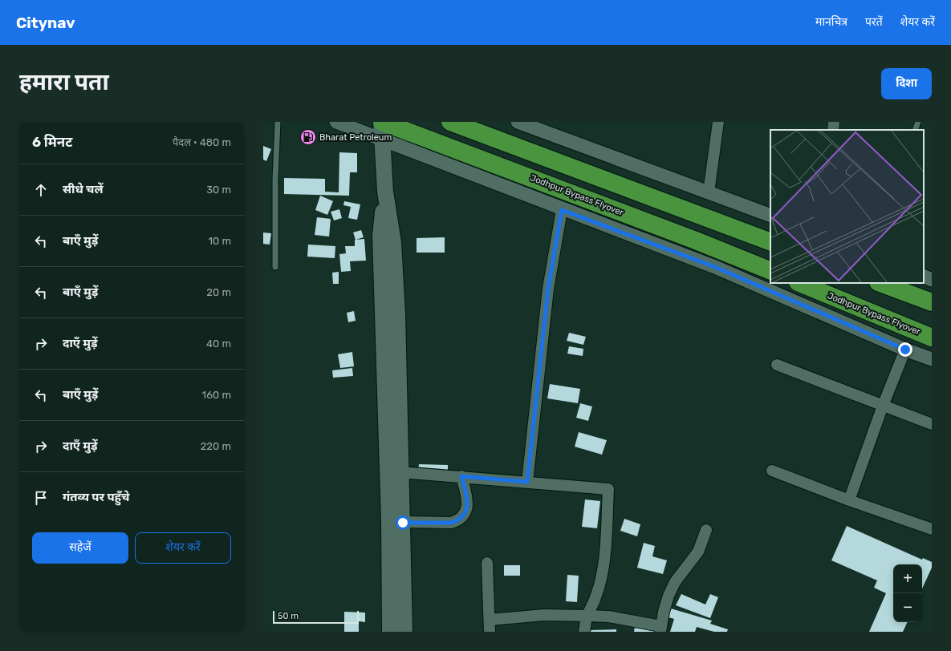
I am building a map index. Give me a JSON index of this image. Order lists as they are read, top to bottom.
{
  "streets": {
    "highway": ["Jodhpur Bypass Flyover"]
  },
  "places": {
    "fuel station": ["Bharat Petroleum"]
  },
  "scale_bar": "50 m",
  "page": {
    "header": "Citynav",
    "nav": ["मानचित्र", "परतें", "शेयर करें"],
    "buttons": [
      "दिशा",
      ["सहेजें", "शेयर करें"]
    ],
    "title": "हमारा पता",
    "heading": ["6 मिनट", "पैदल · 480 m"],
    "list": [
      ["सीधे चलें", "30 m"],
      ["बाएँ मुड़ें", "10 m"],
      ["बाएँ मुड़ें", "20 m"],
      ["दाएँ मुड़ें", "40 m"],
      ["बाएँ मुड़ें", "160 m"],
      ["दाएँ मुड़ें", "220 m"],
      "गंतव्य पर पहुँचे"
    ],
    "map_buttons": ["+", "−"],
    "scale": "50 m"
  }
}
